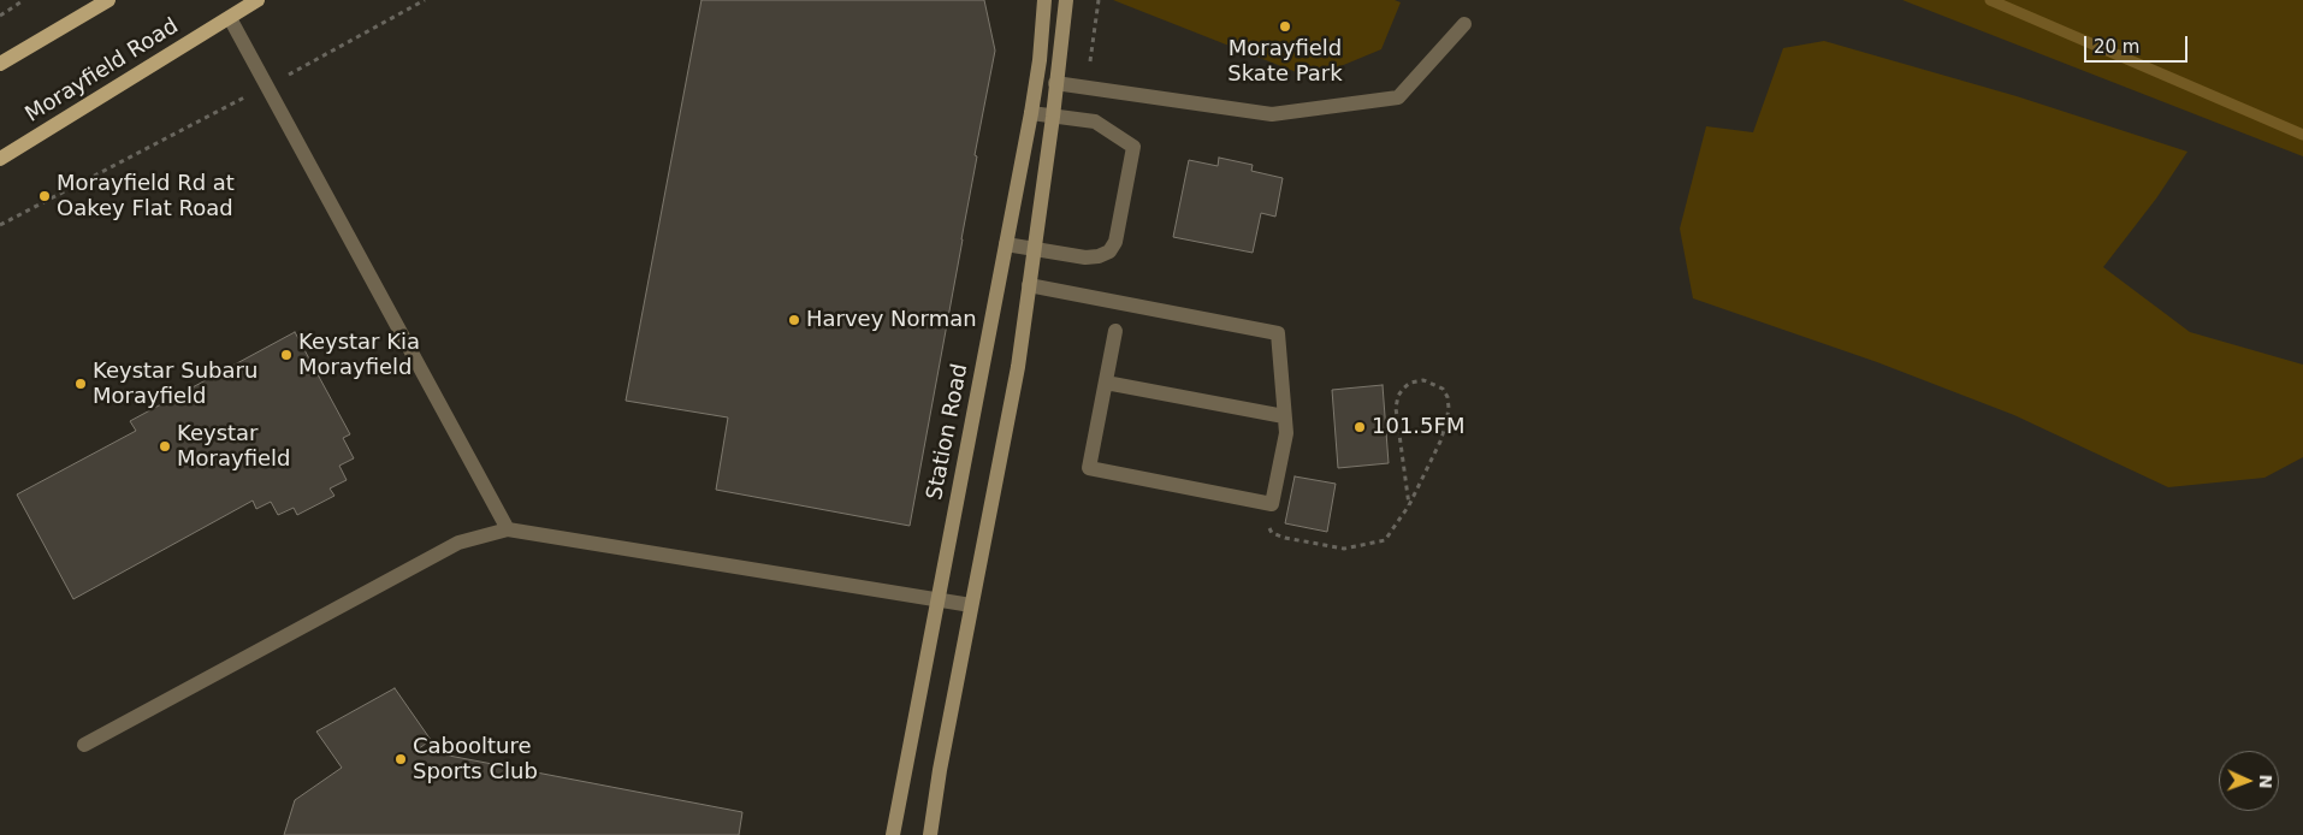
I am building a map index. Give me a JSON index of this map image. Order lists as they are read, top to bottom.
{
  "streets": {
    "main road": ["Morayfield Road", "Station Road"]
  },
  "places": [
    "Morayfield Skate Park",
    "Morayfield Rd at Oakey Flat Road",
    "Harvey Norman",
    "Keystar Kia Morayfield",
    "Keystar Subaru Morayfield",
    "101.5FM",
    "Keystar Morayfield",
    "Caboolture Sports Club"
  ],
  "scale_bar": "20 m",
  "north": "right"
}
